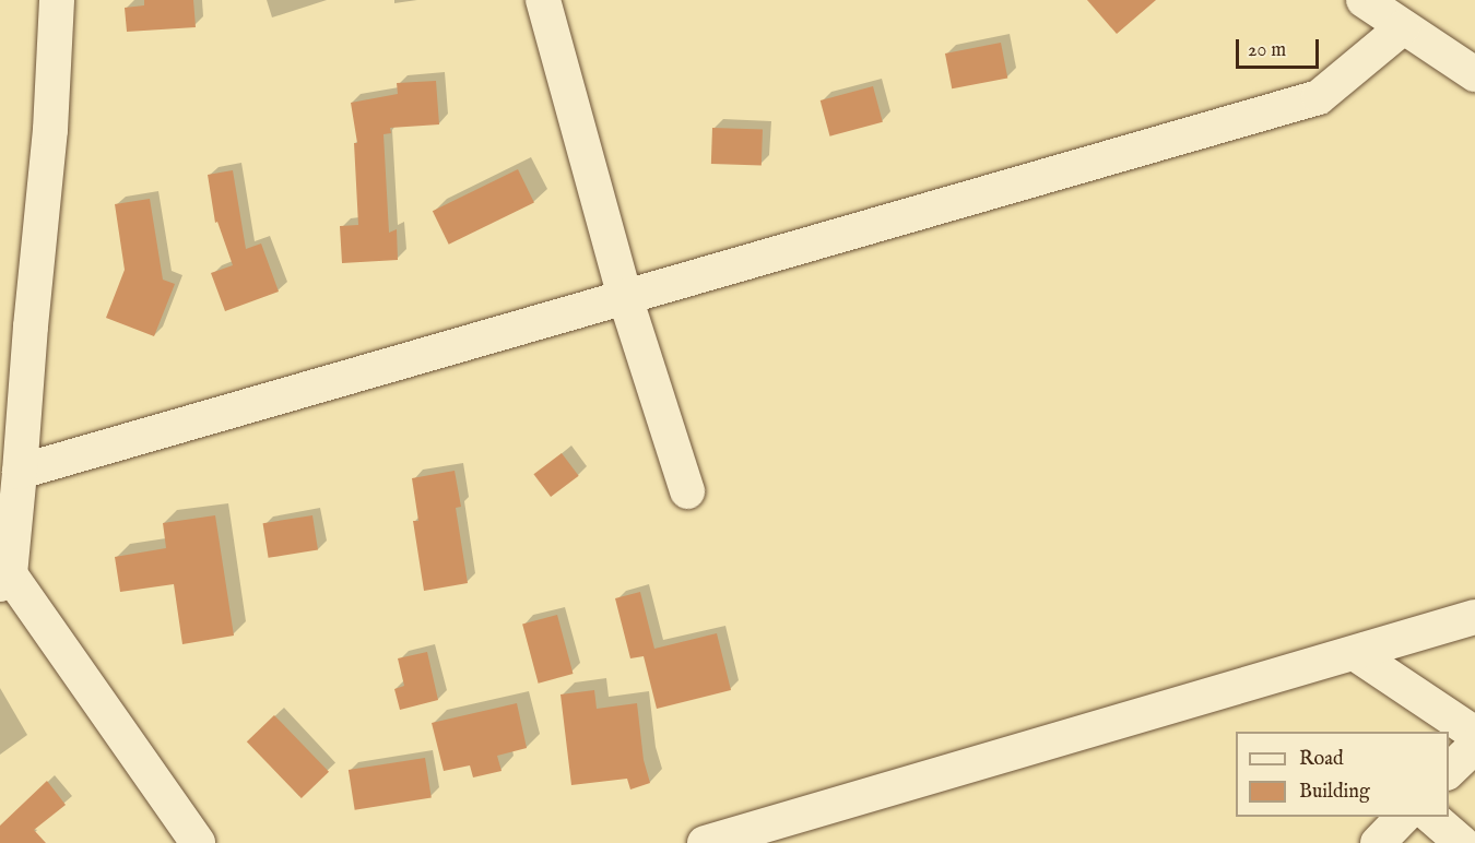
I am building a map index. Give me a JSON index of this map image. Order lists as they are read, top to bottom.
{
  "legend": ["Road", "Building"],
  "scale_bar": "20 m"
}
